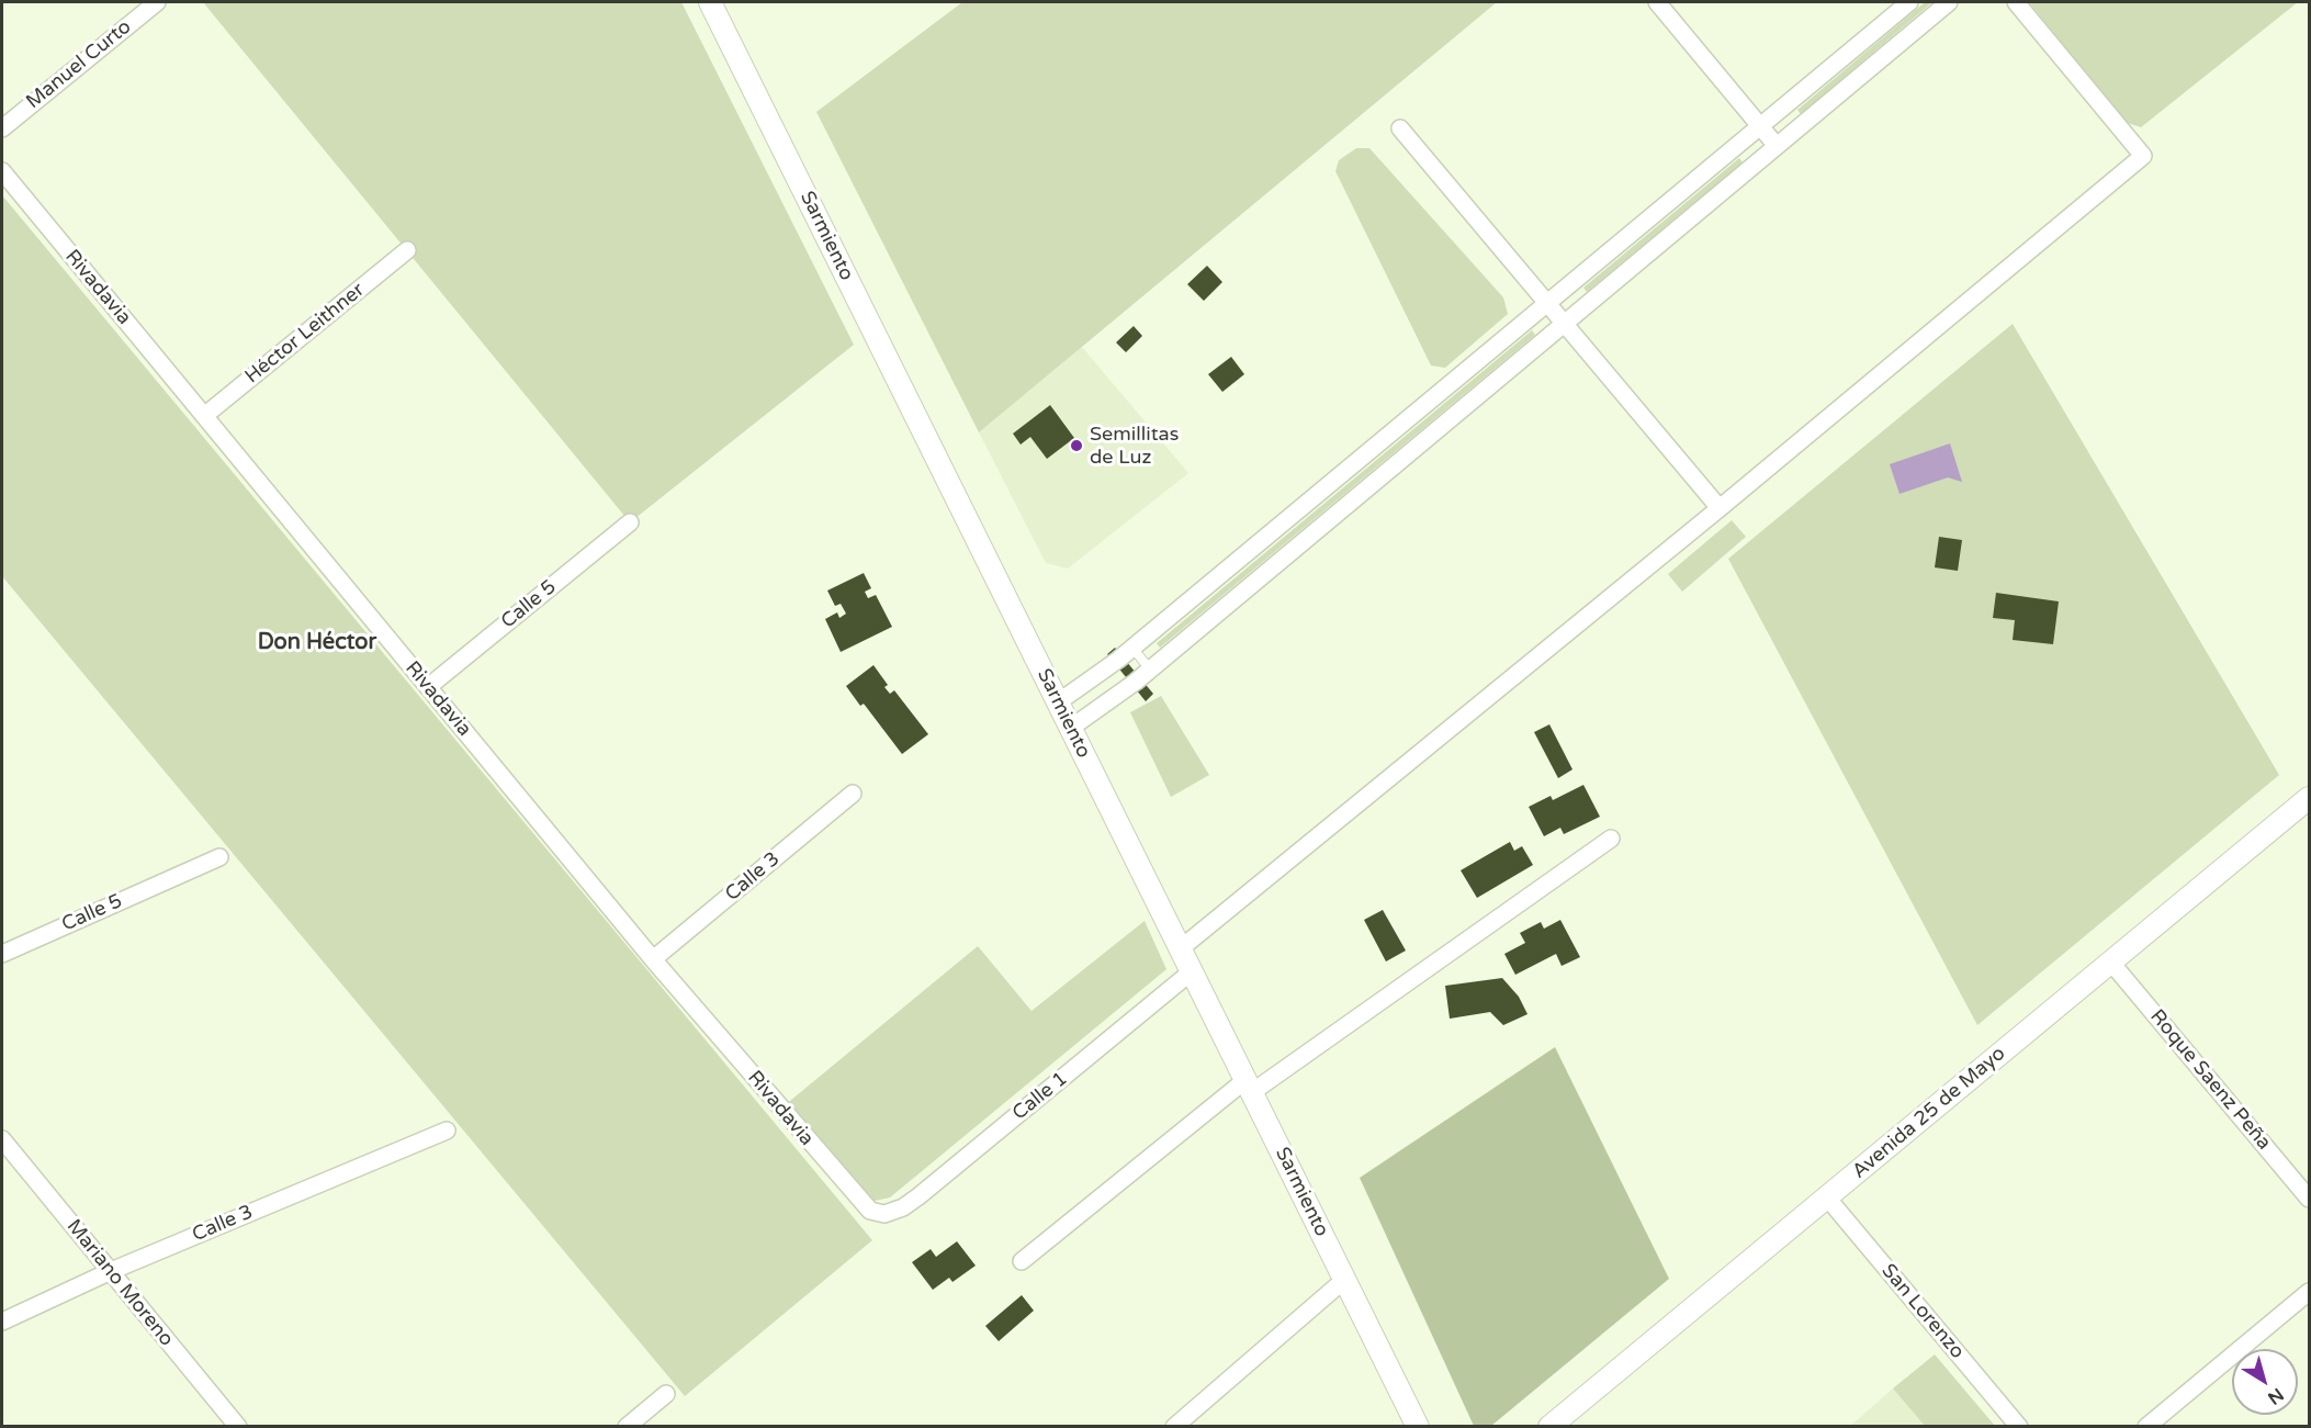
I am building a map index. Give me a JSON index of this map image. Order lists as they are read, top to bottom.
{
  "streets": {
    "street": [
      "Manuel Curto",
      "Sarmiento",
      "Rivadavia",
      "Héctor Leithner",
      "Calle 5",
      "Calle 3",
      "Roque Saenz Peña",
      "Calle 1",
      "Avenida 25 de Mayo",
      "Mariano Moreno",
      "San Lorenzo"
    ]
  },
  "crossings": [
    ["Sarmiento", "Calle 1"],
    ["Rivadavia", "Héctor Leithner"],
    ["Rivadavia", "Calle 5"],
    ["Rivadavia", "Calle 3"],
    ["Rivadavia", "Calle 1"],
    ["Calle 3", "Mariano Moreno"],
    ["Roque Saenz Peña", "Avenida 25 de Mayo"],
    ["Avenida 25 de Mayo", "San Lorenzo"]
  ],
  "districts": ["Don Héctor"],
  "places": ["Semillitas de Luz"],
  "north": "bottom right"
}
